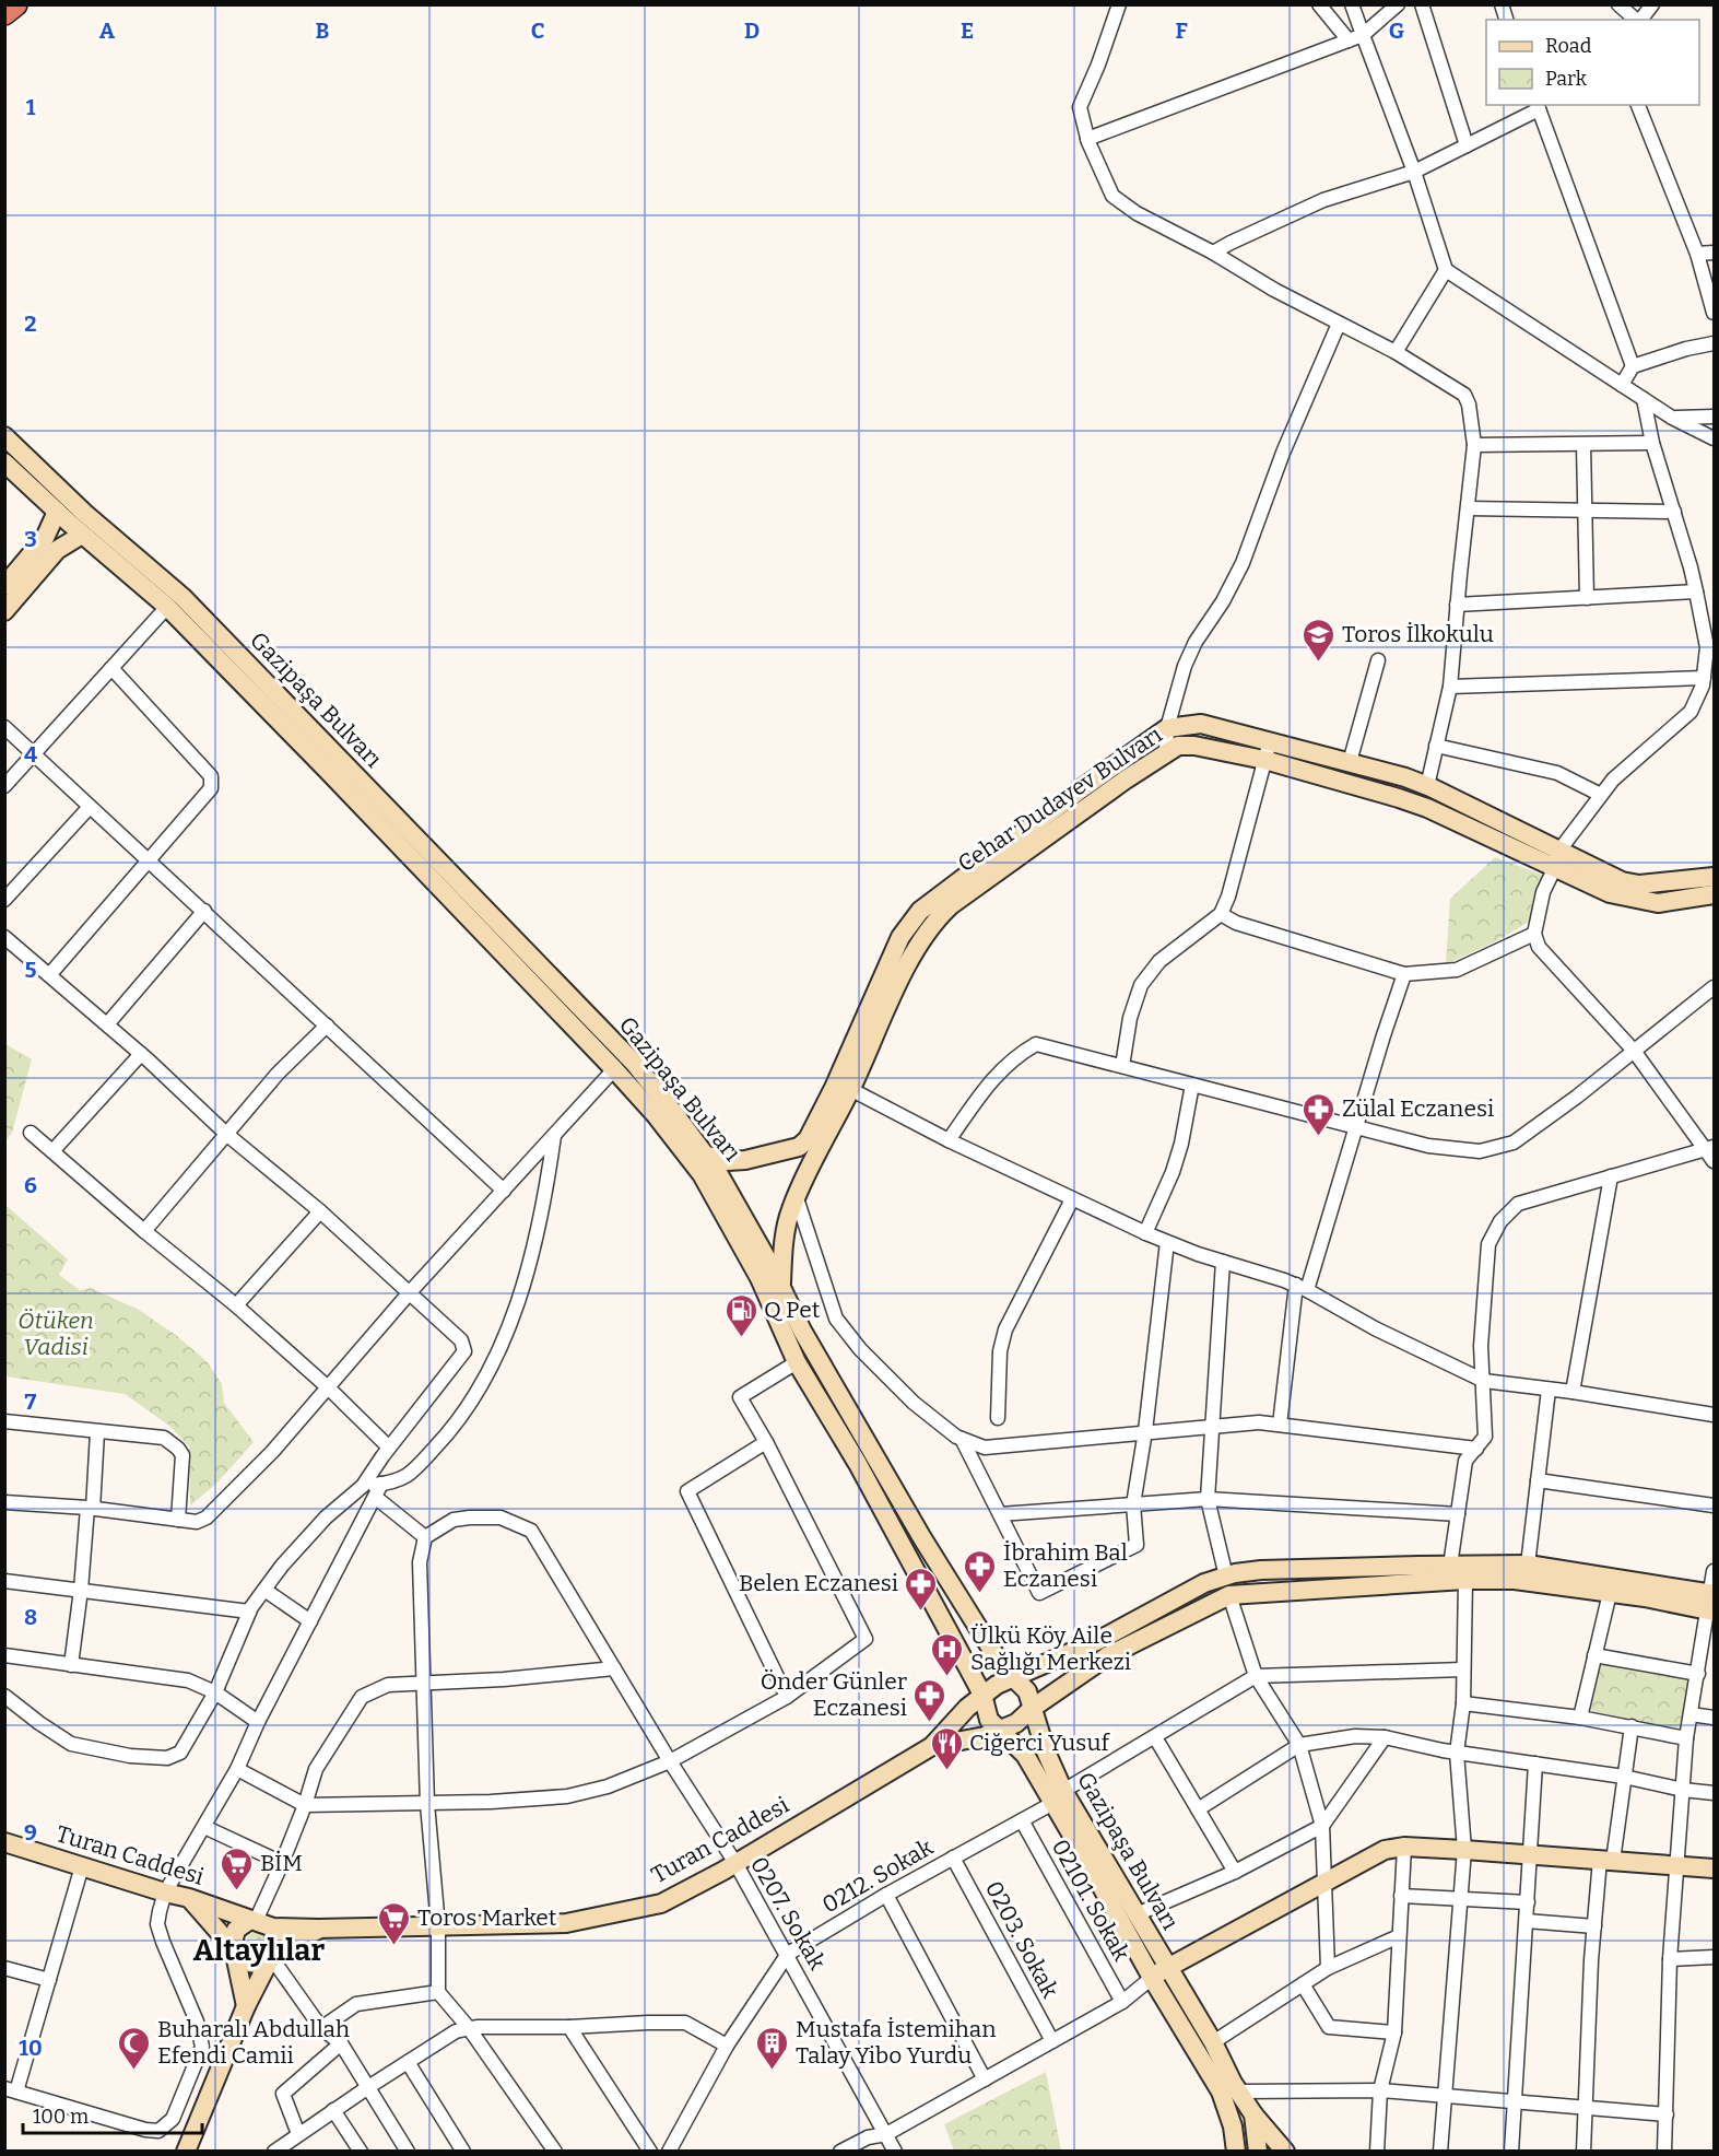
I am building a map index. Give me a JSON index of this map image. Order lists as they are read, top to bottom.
{
  "streets": {
    "street": [
      "Gazipaşa Bulvarı",
      "Cehar Dudayev Bulvarı",
      "Turan Caddesi",
      "0212. Sokak",
      "02101. Sokak",
      "0207. Sokak",
      "0203. Sokak"
    ]
  },
  "crossings": [
    ["Gazipaşa Bulvarı", "Cehar Dudayev Bulvarı"],
    ["Gazipaşa Bulvarı", "0212. Sokak"],
    ["Turan Caddesi", "0207. Sokak"],
    ["0212. Sokak", "02101. Sokak"],
    ["0212. Sokak", "0207. Sokak"],
    ["0212. Sokak", "0203. Sokak"]
  ],
  "districts": ["Altaylılar"],
  "parks": ["Ötüken Vadisi"],
  "places": {
    "school or university": ["Toros İlkokulu"],
    "pharmacy": [
      "Zülal Eczanesi",
      "İbrahim Bal Eczanesi",
      "Belen Eczanesi",
      "Önder Günler Eczanesi"
    ],
    "fuel station": ["Q Pet"],
    "hospital": ["Ülkü Köy Aile Sağlığı Merkezi"],
    "restaurant": ["Ciğerci Yusuf"],
    "supermarket": ["BİM", "Toros Market"],
    "mosque": ["Buharalı Abdullah Efendi Camii"],
    "building": ["Mustafa İstemihan Talay Yibo Yurdu"]
  },
  "legend": ["Road", "Park"],
  "scale_bar": "100 m",
  "grid": {
    "columns": [
      "A",
      "B",
      "C",
      "D",
      "E",
      "F",
      "G"
    ],
    "rows": [
      "1",
      "2",
      "3",
      "4",
      "5",
      "6",
      "7",
      "8",
      "9",
      "10"
    ]
  }
}
